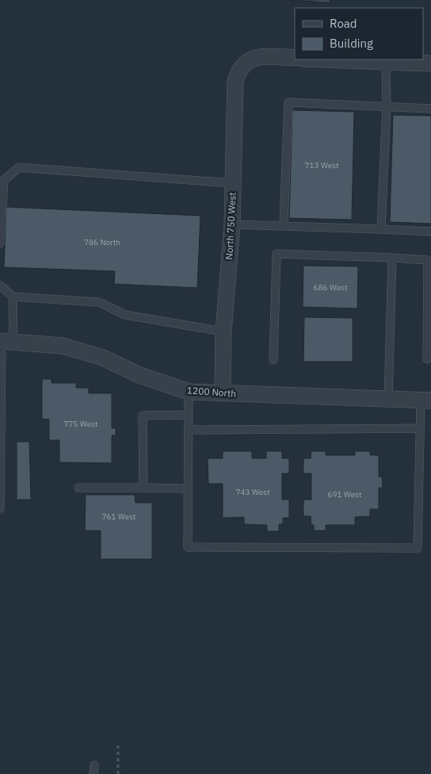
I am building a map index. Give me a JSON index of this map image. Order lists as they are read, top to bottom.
{
  "streets": {
    "street": ["North 750 West", "1200 North"]
  },
  "crossings": [
    ["North 750 West", "1200 North"]
  ],
  "house_numbers": [
    "713 West",
    "786 North",
    "686 West",
    "775 West",
    "743 West",
    "691 West",
    "761 West"
  ],
  "legend": ["Road", "Building"]
}
